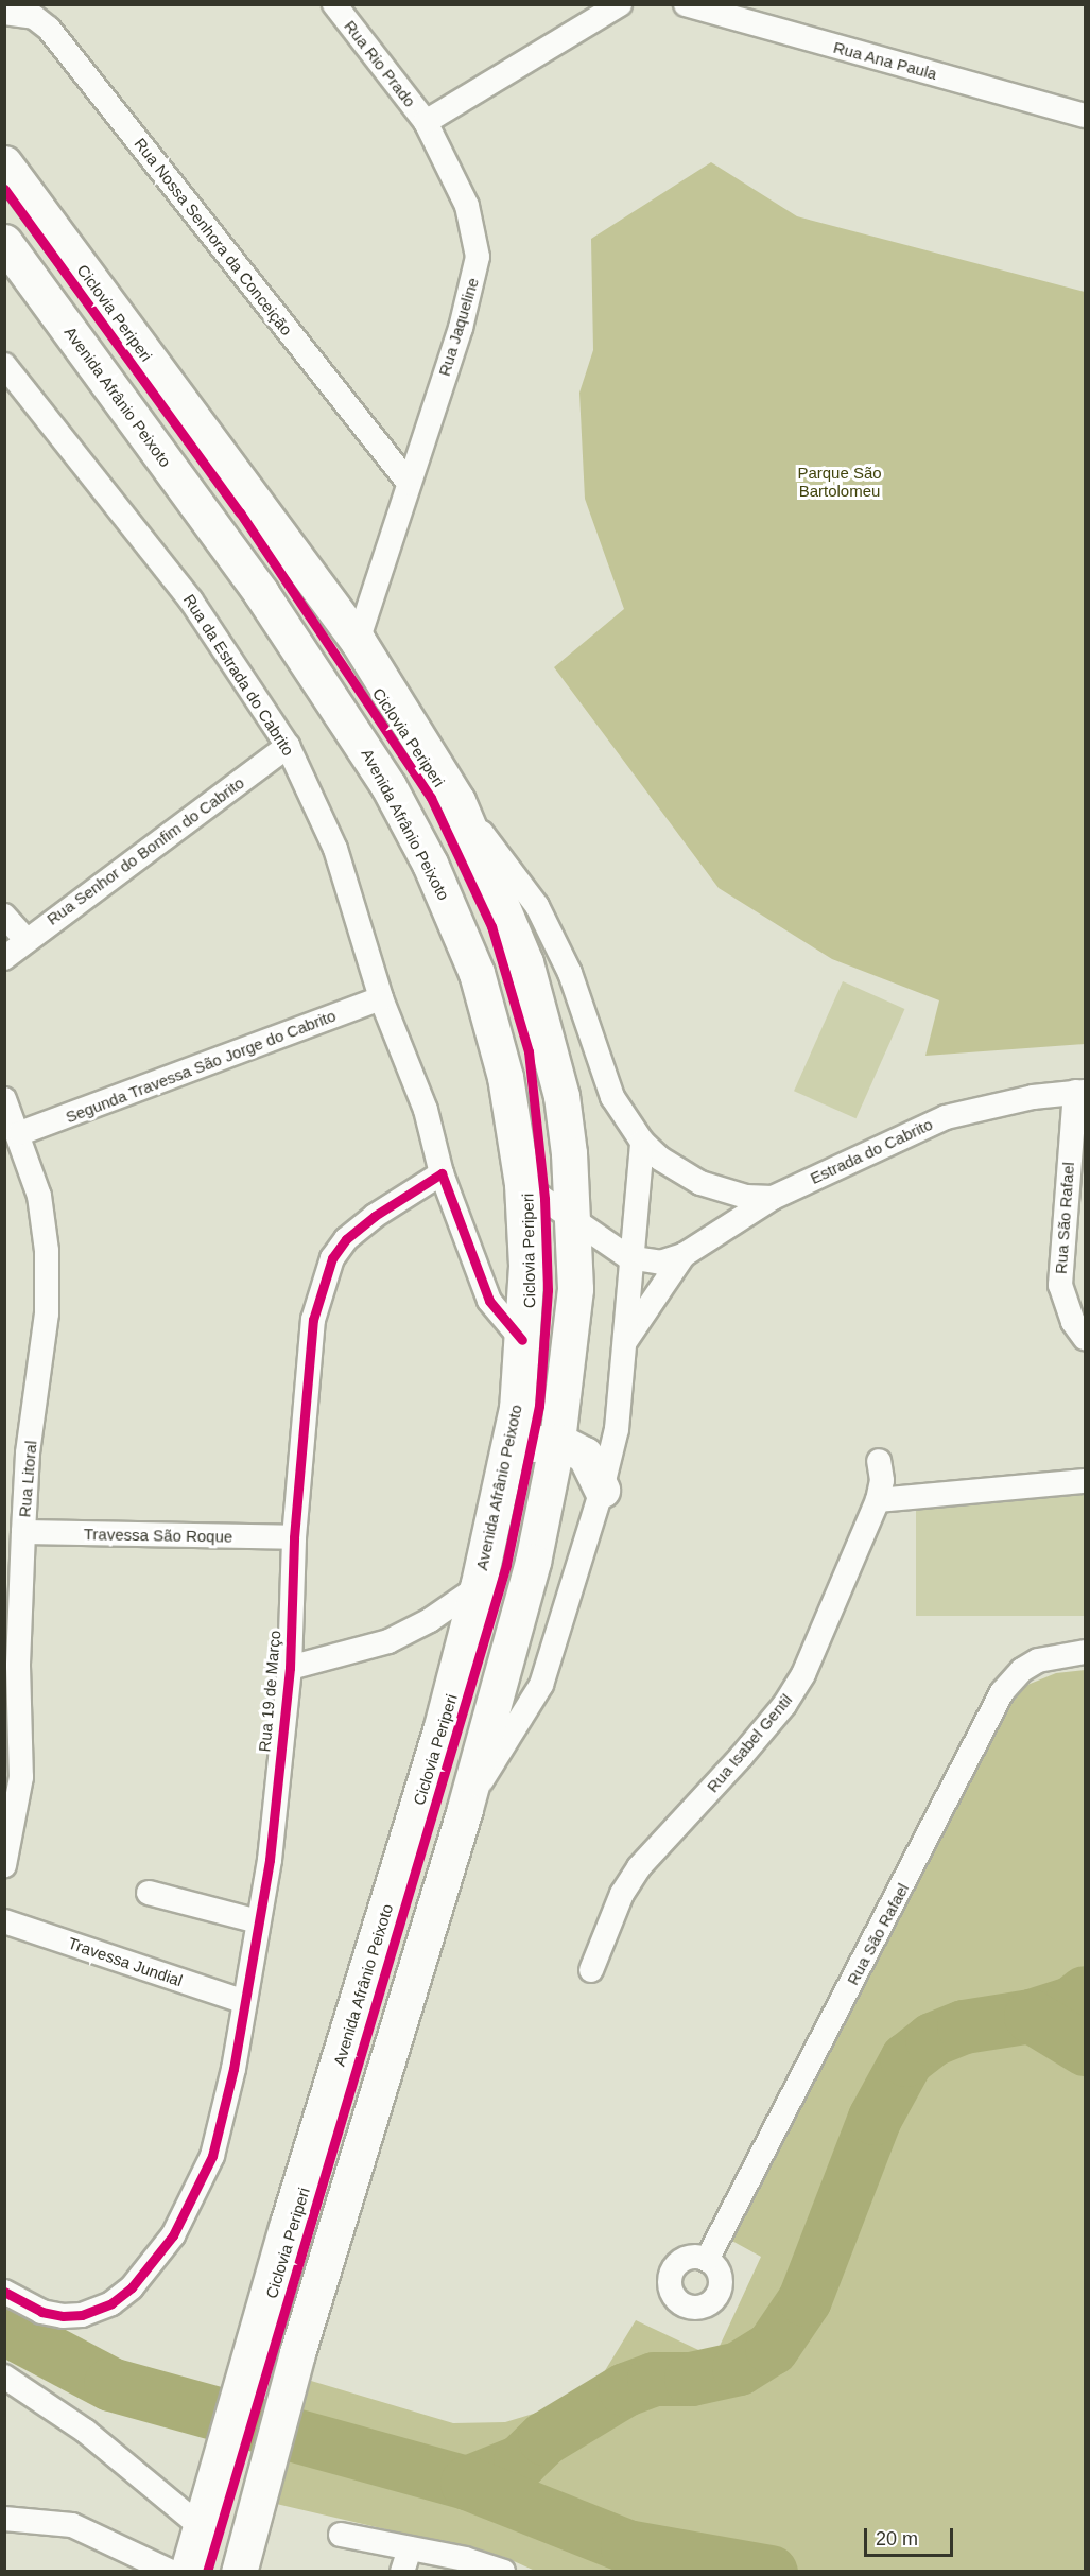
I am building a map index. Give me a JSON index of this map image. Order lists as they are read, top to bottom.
{
  "streets": {
    "main road": ["Avenida Afrânio Peixoto"],
    "street": [
      "Rua Ana Paula",
      "Rua Rio Prado",
      "Rua Nossa Senhora da Conceição",
      "Rua Jaqueline",
      "Rua da Estrada do Cabrito",
      "Rua Senhor do Bonfim do Cabrito",
      "Segunda Travessa São Jorge do Cabrito",
      "Estrada do Cabrito",
      "Rua São Rafael",
      "Rua Litoral",
      "Travessa São Roque",
      "Rua 19 de Março",
      "Rua Isabel Gentil",
      "Travessa Jundial"
    ],
    "cycle path": ["Ciclovia Periperi"]
  },
  "crossings": [
    ["Rua Rio Prado", "Rua Jaqueline"],
    ["Rua Nossa Senhora da Conceição", "Rua Jaqueline"],
    ["Rua da Estrada do Cabrito", "Rua Senhor do Bonfim do Cabrito"],
    ["Rua da Estrada do Cabrito", "Segunda Travessa São Jorge do Cabrito"],
    ["Rua da Estrada do Cabrito", "Rua 19 de Março"],
    ["Segunda Travessa São Jorge do Cabrito", "Rua Litoral"],
    ["Estrada do Cabrito", "Rua São Rafael"],
    ["Rua Litoral", "Travessa São Roque"],
    ["Travessa São Roque", "Rua 19 de Março"],
    ["Rua 19 de Março", "Travessa Jundial"]
  ],
  "parks": ["Parque São Bartolomeu"],
  "scale_bar": "20 m"
}
